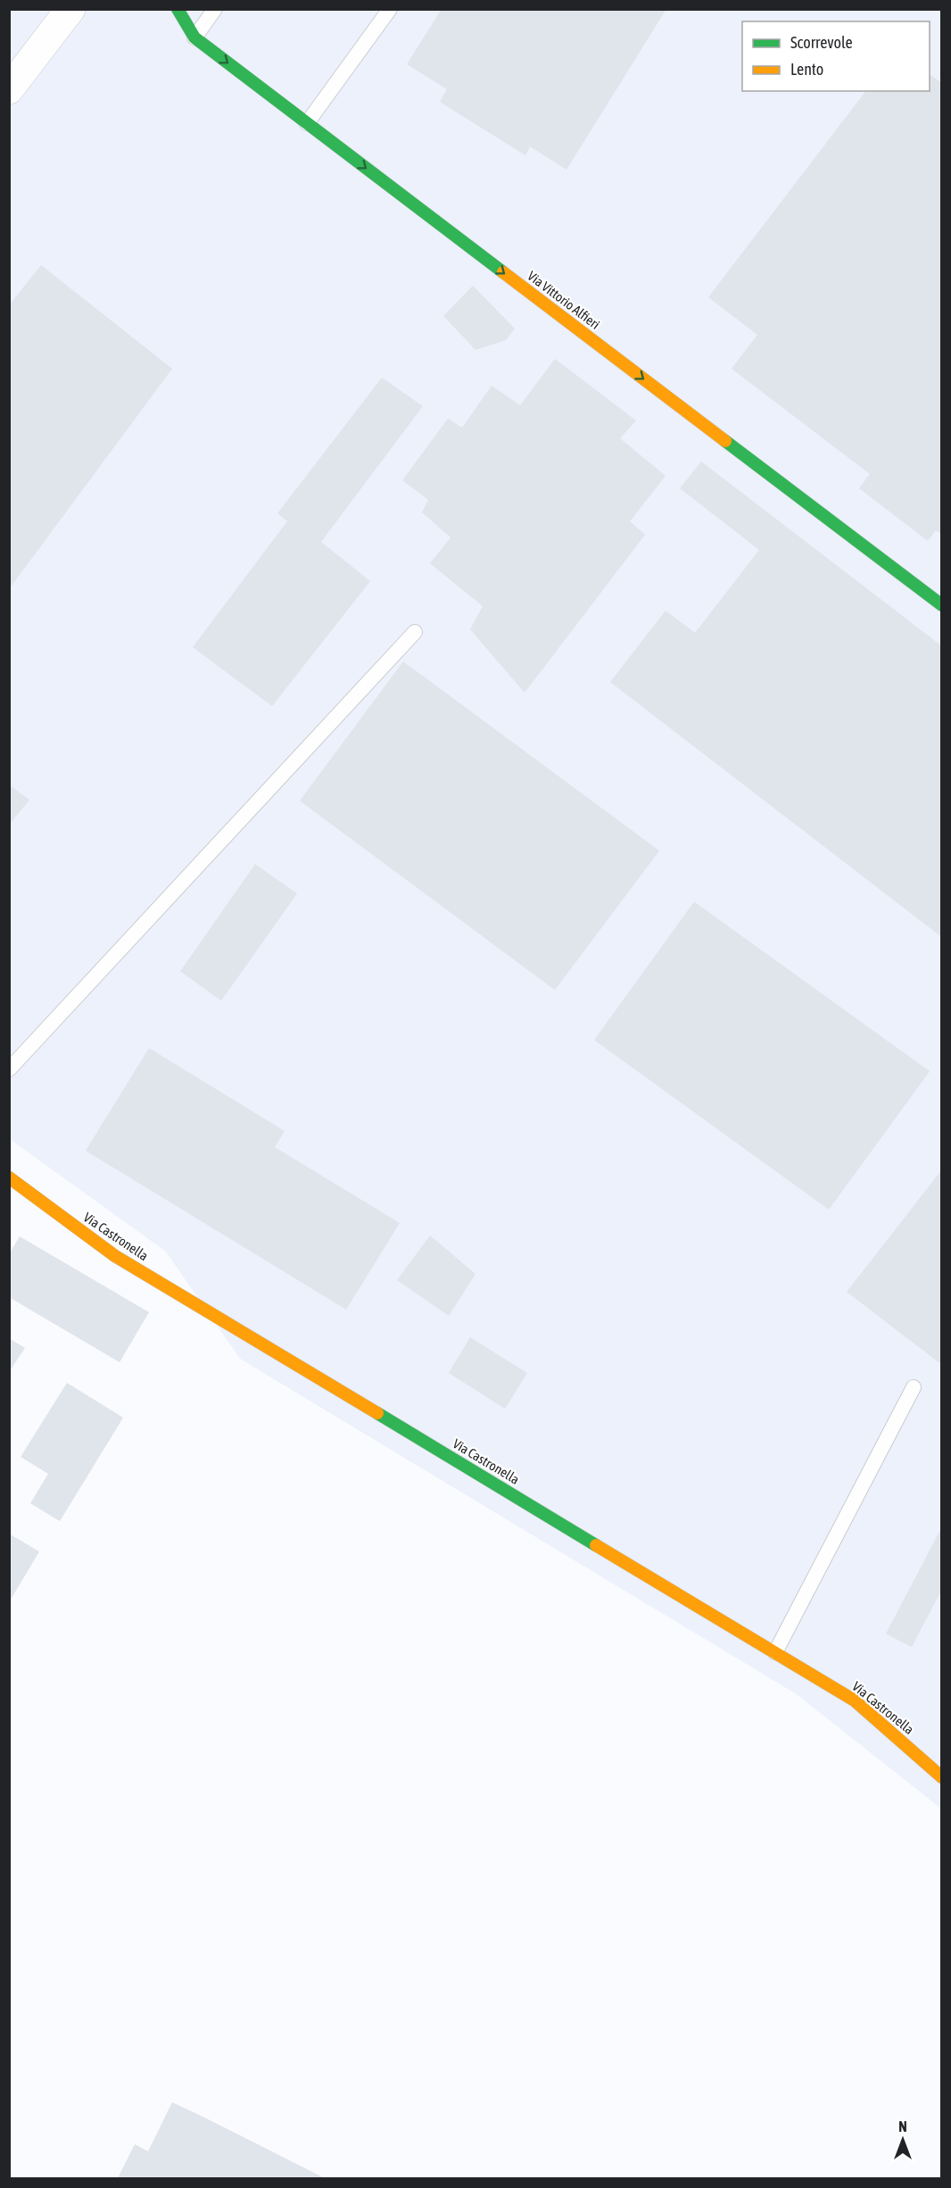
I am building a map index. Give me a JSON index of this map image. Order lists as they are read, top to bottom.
{
  "streets": {
    "street": ["Via Vittorio Alfieri", "Via Castronella"]
  },
  "one_way": ["Via Vittorio Alfieri"],
  "legend": ["Scorrevole", "Lento"],
  "north": "top"
}
